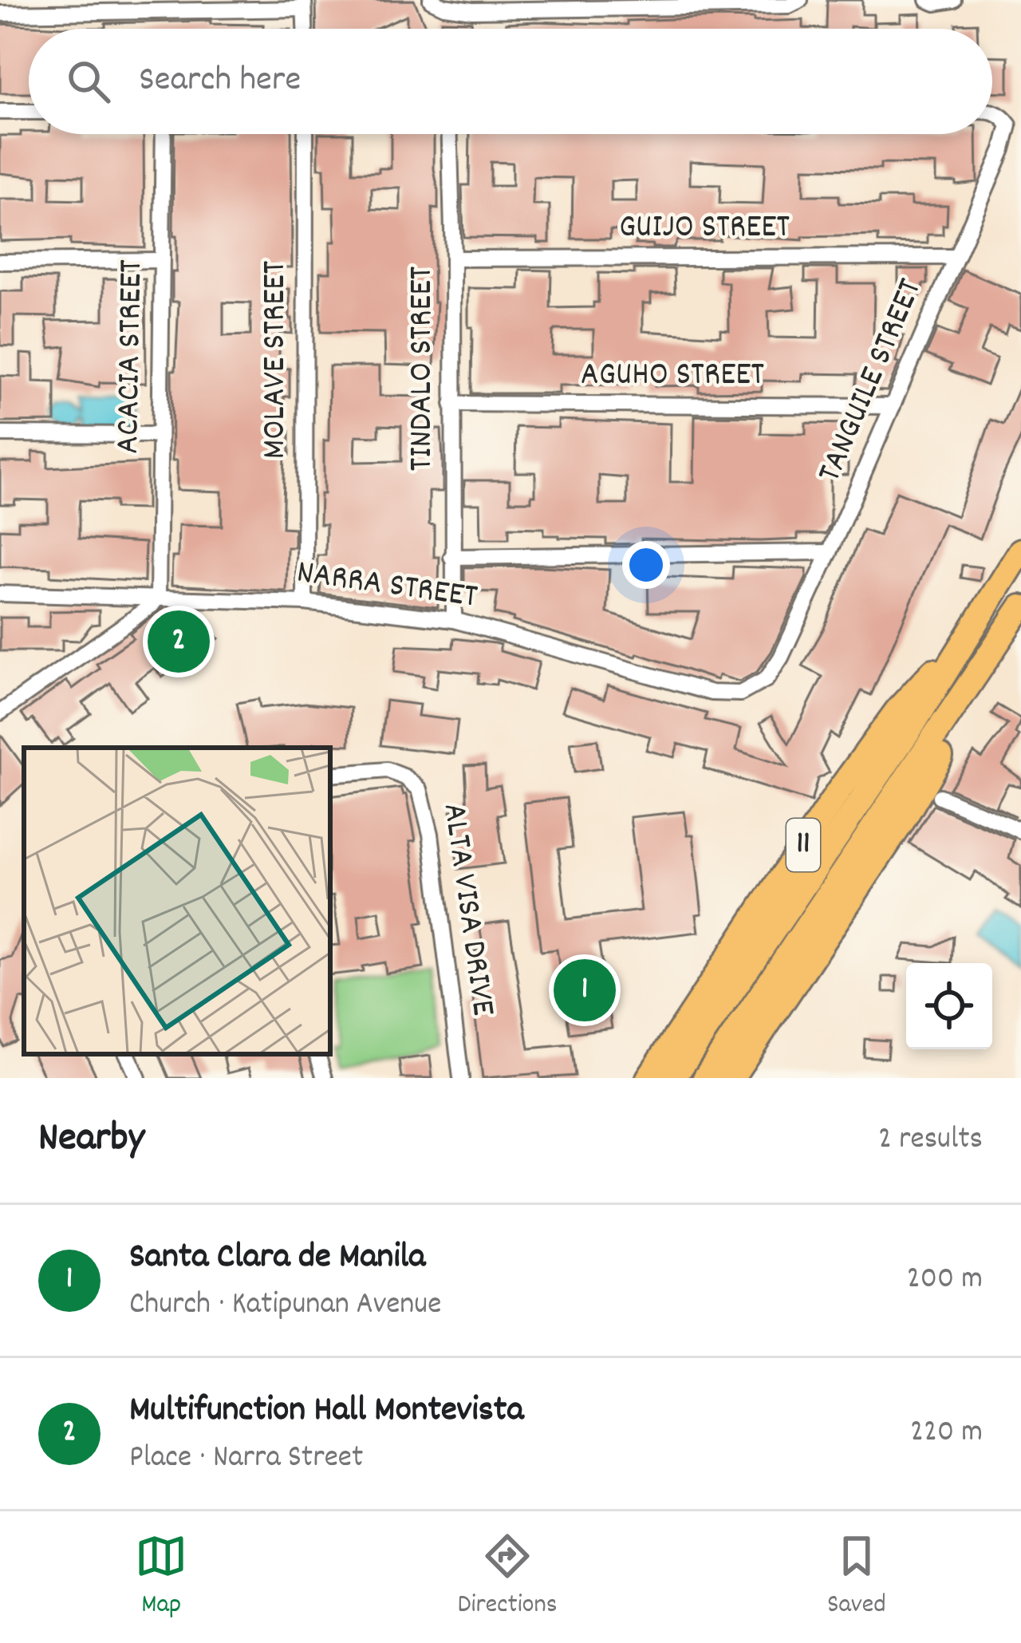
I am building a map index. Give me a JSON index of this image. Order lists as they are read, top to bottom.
{
  "streets": {
    "main road": ["11"],
    "street": [
      "GUIJO STREET",
      "ACACIA STREET",
      "MOLAVE STREET",
      "TINDALO STREET",
      "AGUHO STREET",
      "TANGUILE STREET",
      "NARRA STREET",
      "ALTA VISA DRIVE"
    ]
  },
  "crossings": [
    ["GUIJO STREET", "TINDALO STREET"],
    ["GUIJO STREET", "TANGUILE STREET"],
    ["ACACIA STREET", "NARRA STREET"],
    ["MOLAVE STREET", "NARRA STREET"],
    ["TINDALO STREET", "AGUHO STREET"],
    ["TINDALO STREET", "NARRA STREET"],
    ["AGUHO STREET", "TANGUILE STREET"],
    ["TANGUILE STREET", "NARRA STREET"]
  ],
  "page": {
    "search": "Search here",
    "pins": ["2", "1"],
    "heading": ["Nearby", "2 results"],
    "list": [
      {
        "mark": "1",
        "name": "Santa Clara de Manila",
        "note": "Church · Katipunan Avenue",
        "value": "200 m"
      },
      {
        "mark": "2",
        "name": "Multifunction Hall Montevista",
        "note": "Place · Narra Street",
        "value": "220 m"
      }
    ],
    "nav": ["Map", "Directions", "Saved"]
  }
}
